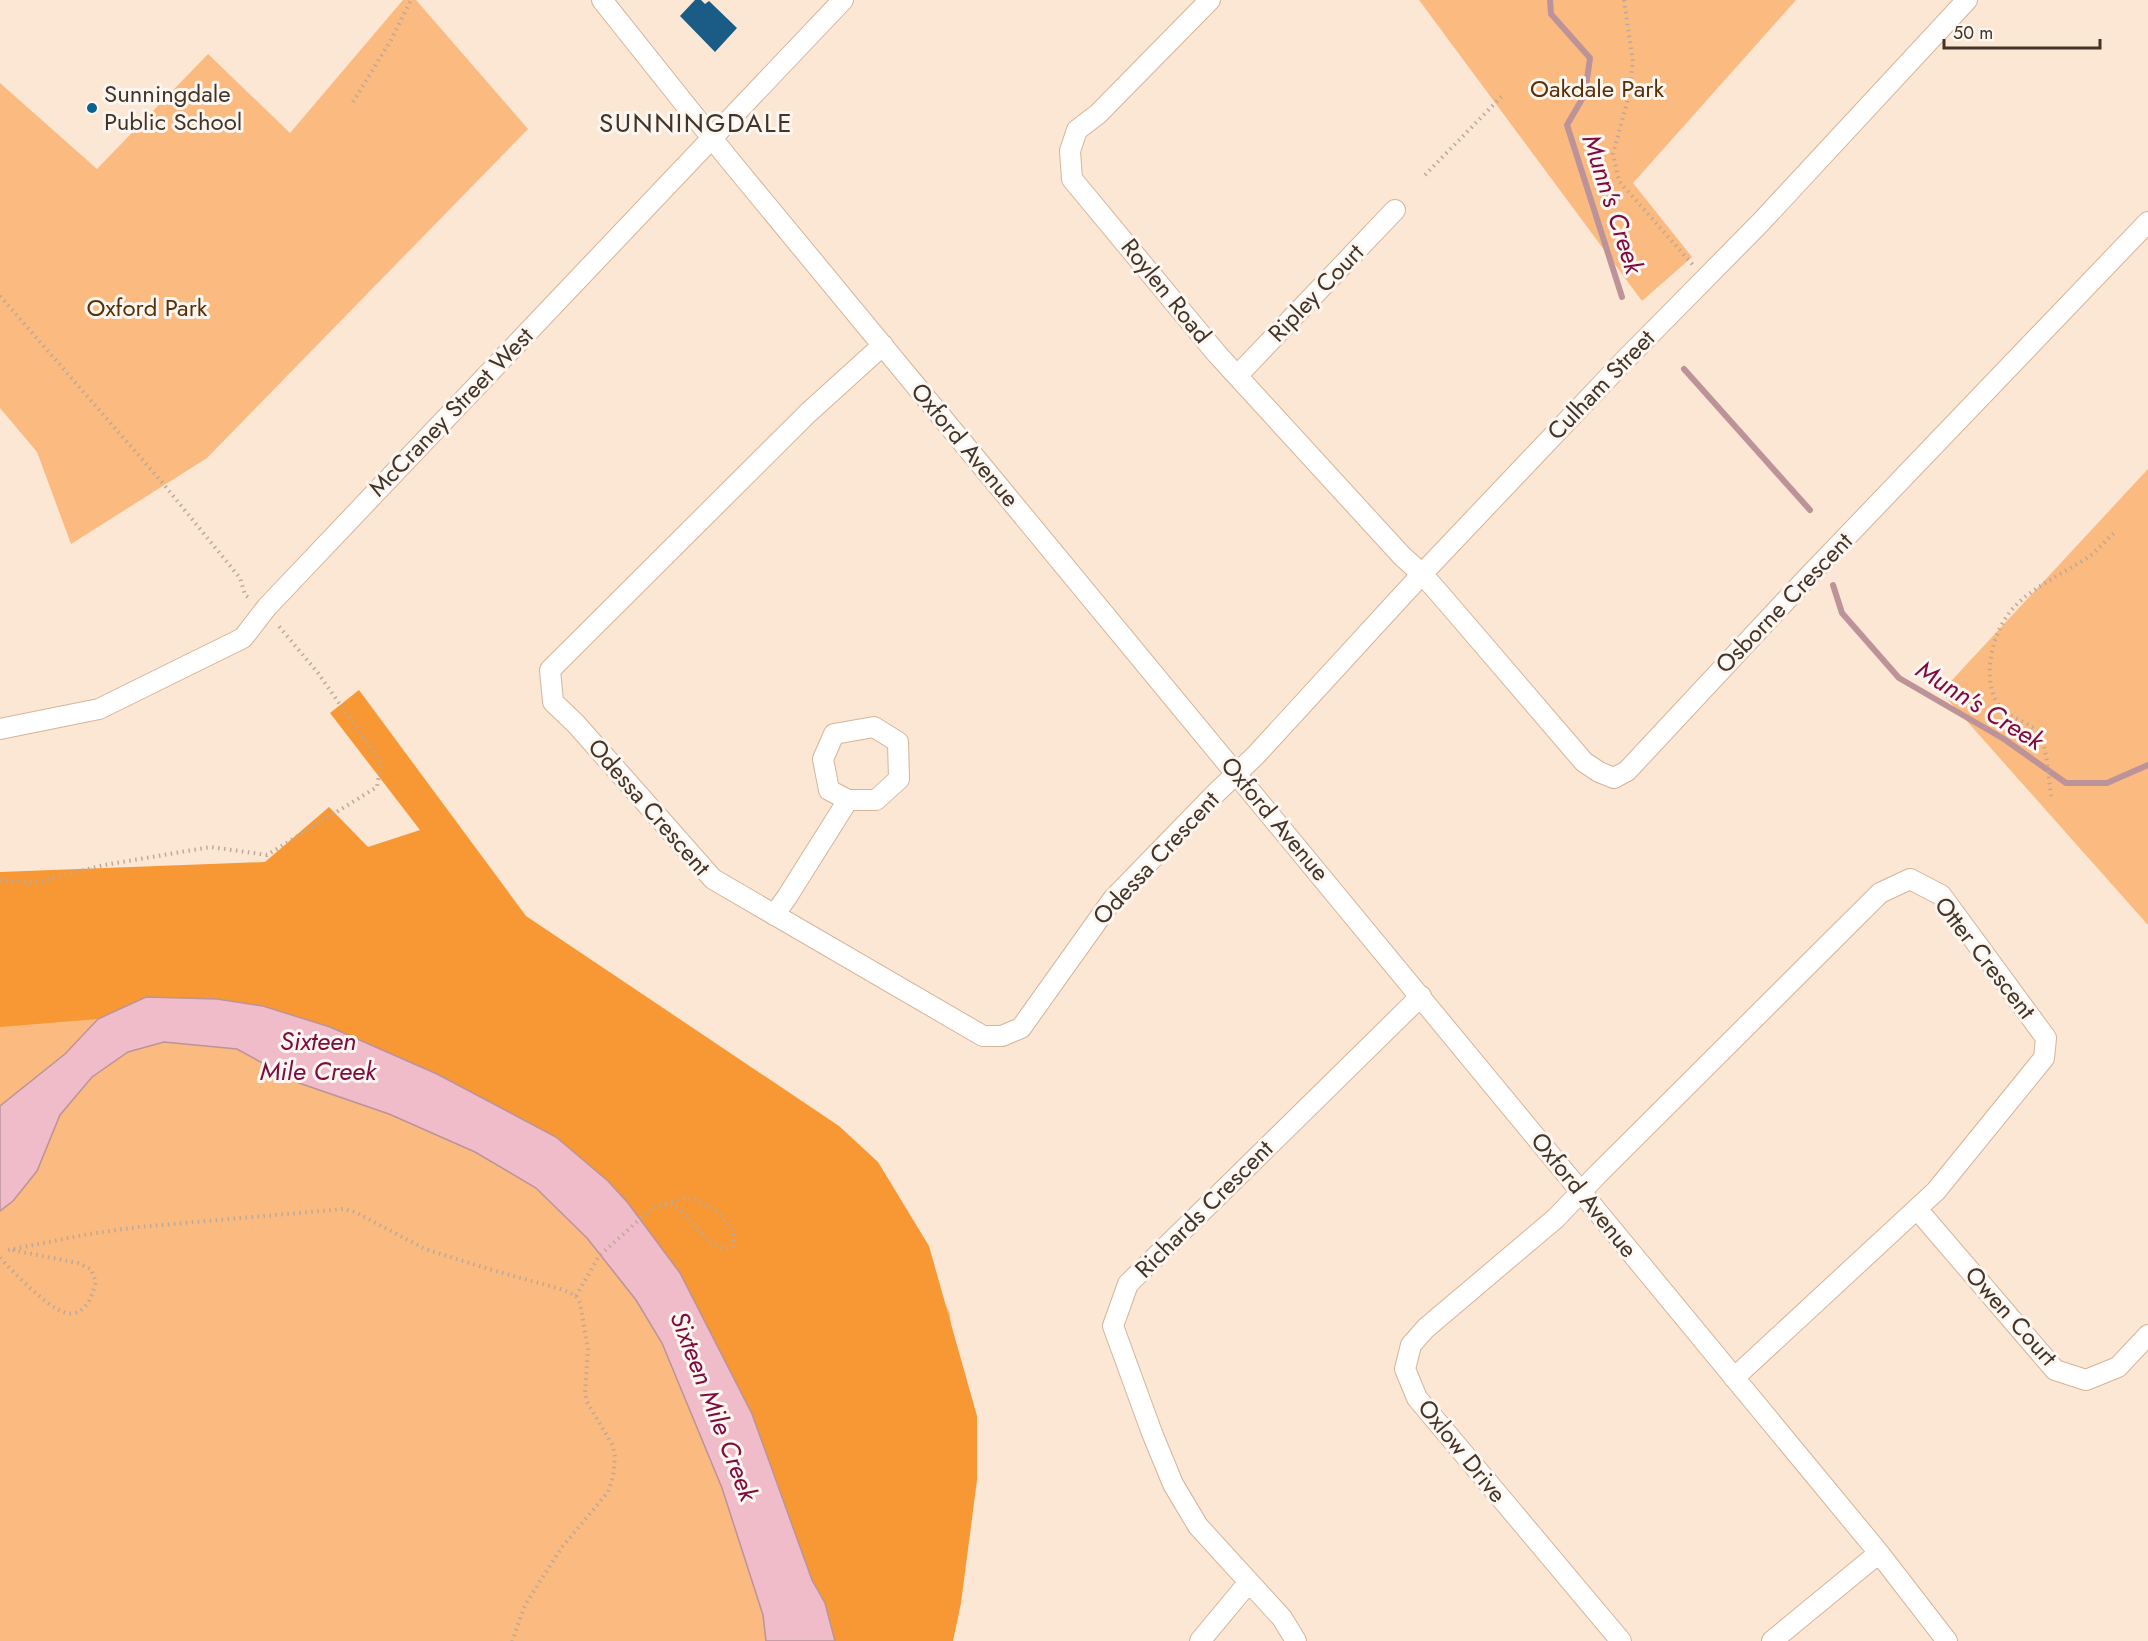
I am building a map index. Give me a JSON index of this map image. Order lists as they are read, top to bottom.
{
  "streets": {
    "street": [
      "Roylen Road",
      "Ripley Court",
      "Culham Street",
      "McCraney Street West",
      "Oxford Avenue",
      "Osborne Crescent",
      "Odessa Crescent",
      "Otter Crescent",
      "Richards Crescent",
      "Owen Court",
      "Oxlow Drive"
    ]
  },
  "crossings": [
    ["Roylen Road", "Ripley Court"],
    ["Roylen Road", "Culham Street"],
    ["Roylen Road", "Osborne Crescent"],
    ["Culham Street", "Oxford Avenue"],
    ["Culham Street", "Osborne Crescent"],
    ["Culham Street", "Odessa Crescent"],
    ["McCraney Street West", "Oxford Avenue"],
    ["Oxford Avenue", "Odessa Crescent"],
    ["Oxford Avenue", "Otter Crescent"],
    ["Oxford Avenue", "Richards Crescent"],
    ["Oxford Avenue", "Oxlow Drive"],
    ["Otter Crescent", "Owen Court"],
    ["Otter Crescent", "Oxlow Drive"]
  ],
  "districts": ["SUNNINGDALE"],
  "water": ["Munn's Creek", "Sixteen Mile Creek"],
  "parks": ["Oakdale Park", "Oxford Park"],
  "places": ["Sunningdale Public School"],
  "scale_bar": "50 m"
}
